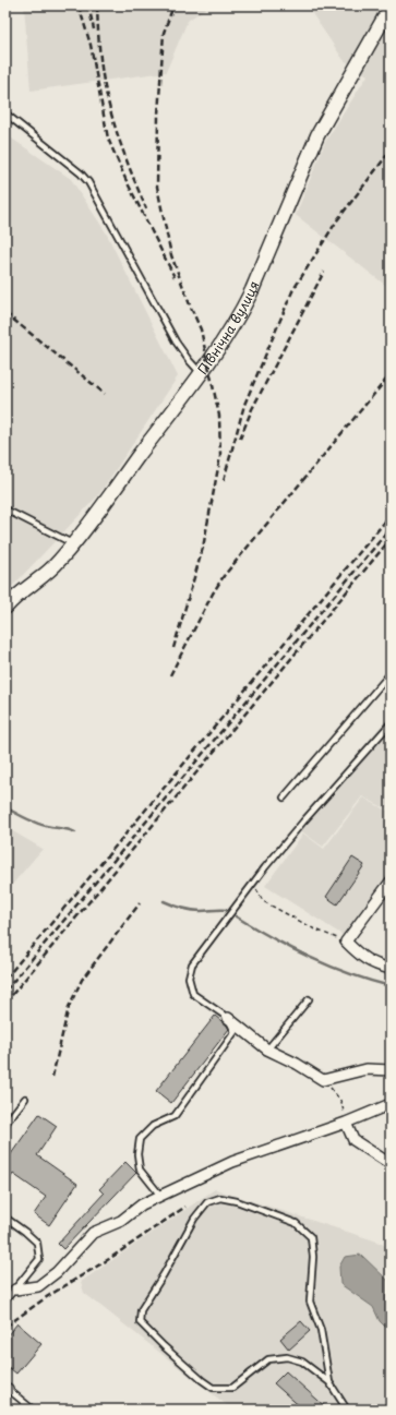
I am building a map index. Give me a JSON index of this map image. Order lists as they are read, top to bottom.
{
  "streets": {
    "street": ["Північна вулиця"]
  }
}
